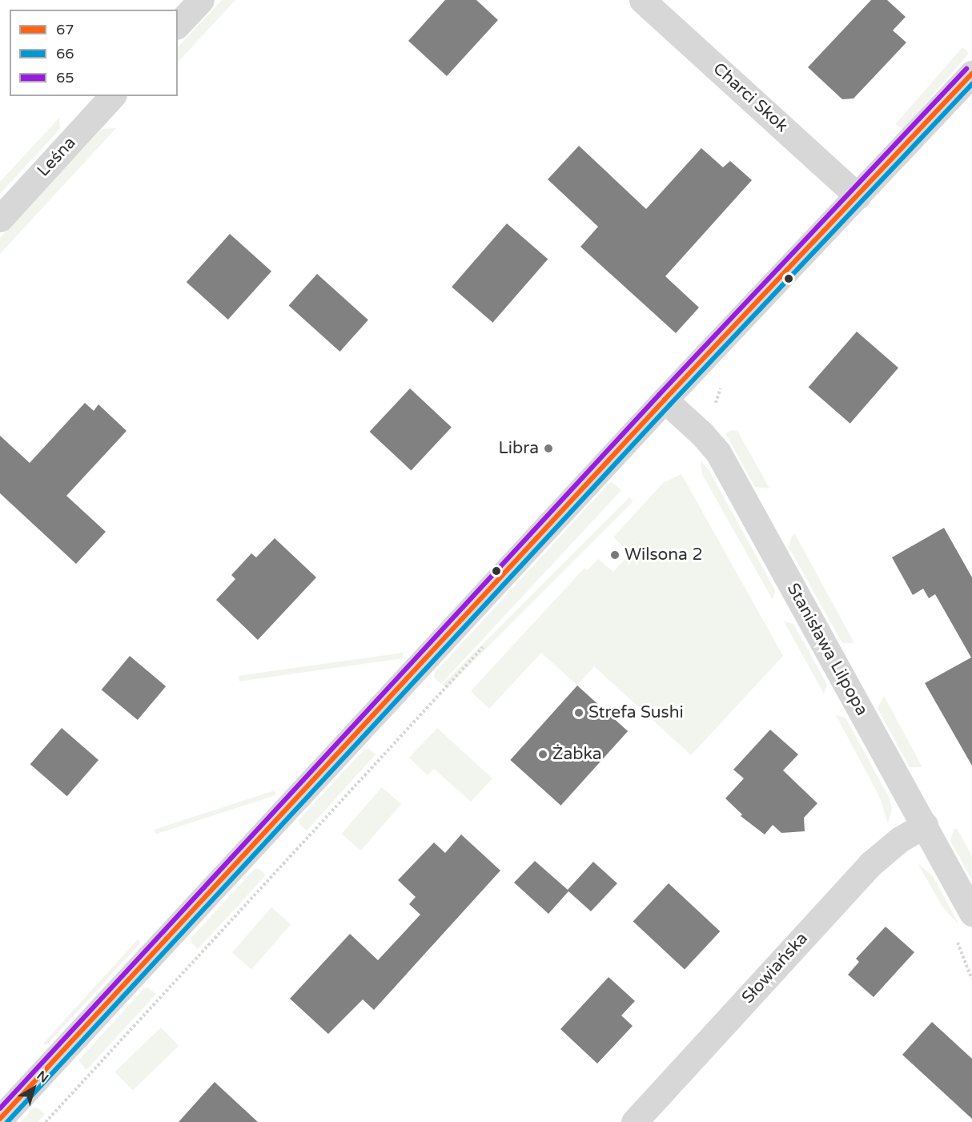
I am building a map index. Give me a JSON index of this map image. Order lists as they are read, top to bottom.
{
  "streets": {
    "street": [
      "Charci Skok",
      "Leśna",
      "Stanisława Lilpopa",
      "Słowiańska"
    ]
  },
  "crossings": [
    ["Stanisława Lilpopa", "Słowiańska"]
  ],
  "places": [
    "Libra",
    "Wilsona 2",
    "Strefa Sushi",
    "Żabka"
  ],
  "lines": ["transit line 65", "transit line 67", "transit line 66"],
  "legend": ["67", "66", "65"],
  "north": "top right"
}
